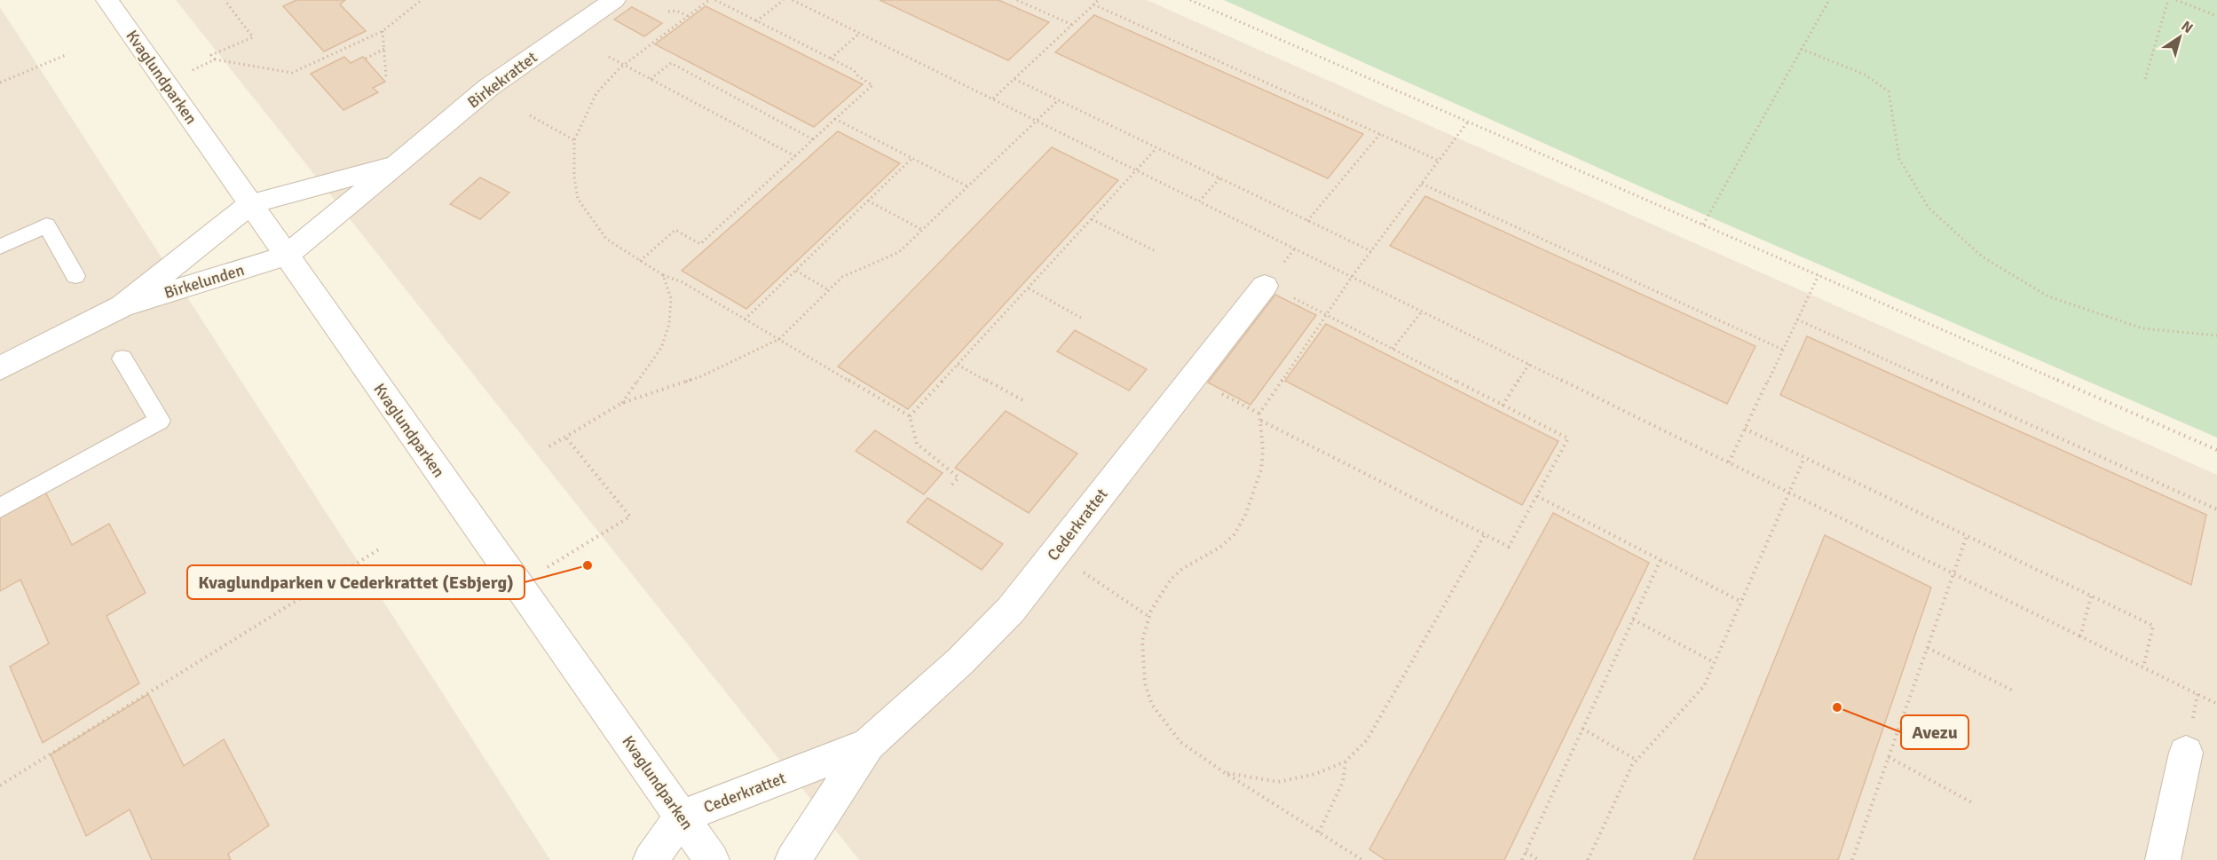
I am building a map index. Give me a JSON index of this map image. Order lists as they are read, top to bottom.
{
  "streets": {
    "street": [
      "Kvaglundparken",
      "Birkekrattet",
      "Birkelunden",
      "Cederkrattet"
    ]
  },
  "crossings": [
    ["Kvaglundparken", "Birkekrattet"],
    ["Kvaglundparken", "Birkelunden"],
    ["Kvaglundparken", "Cederkrattet"],
    ["Birkekrattet", "Birkelunden"]
  ],
  "places": ["Kvaglundparken v Cederkrattet (Esbjerg)", "Avezu"],
  "north": "top right"
}
